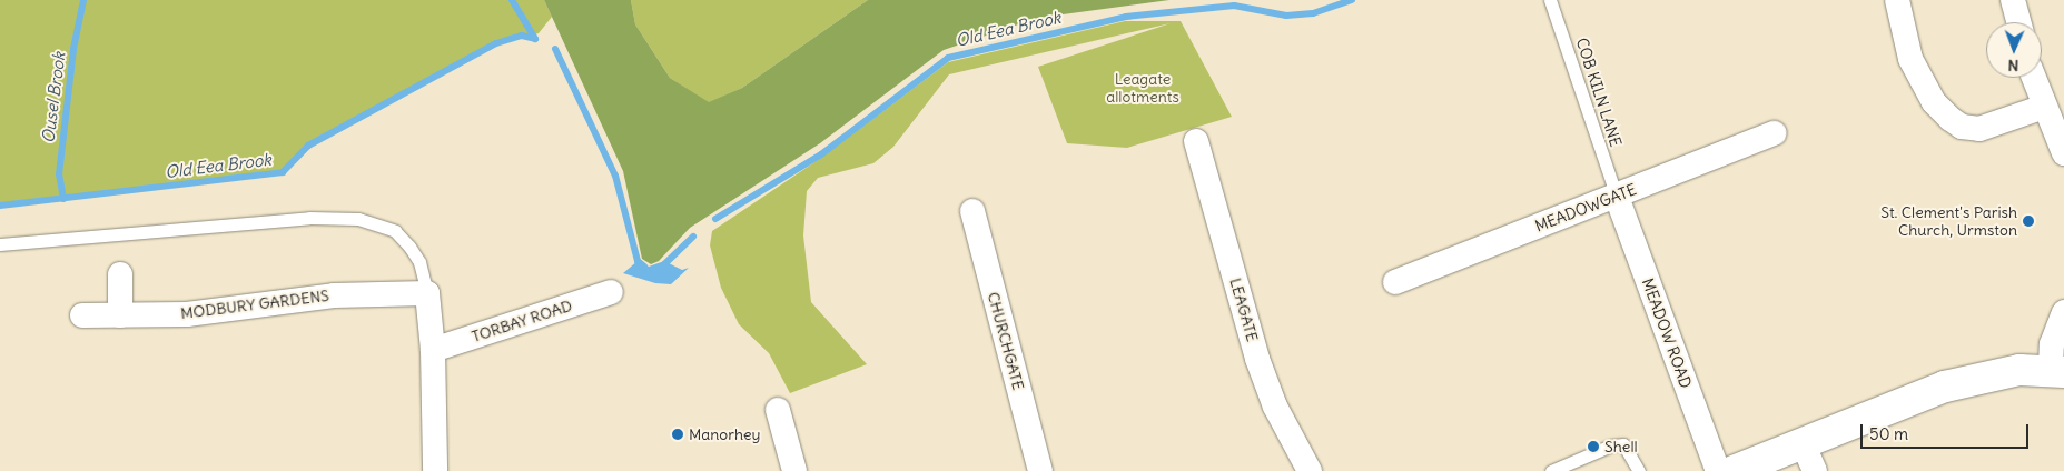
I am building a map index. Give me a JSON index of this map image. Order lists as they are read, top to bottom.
{
  "streets": {
    "street": [
      "MEADOWGATE",
      "MODBURY GARDENS",
      "LEAGATE",
      "TORBAY ROAD",
      "MEADOW ROAD",
      "CHURCHGATE"
    ],
    "lane": ["COB KILN LANE"]
  },
  "crossings": [
    ["COB KILN LANE", "MEADOWGATE"],
    ["COB KILN LANE", "MEADOW ROAD"],
    ["MEADOWGATE", "MEADOW ROAD"]
  ],
  "water": ["Old Eea Brook", "Ousel Brook"],
  "parks": ["Leagate allotments"],
  "places": ["St. Clement's Parish Church, Urmston", "Manorhey", "Shell"],
  "scale_bar": "50 m",
  "north": "bottom"
}
